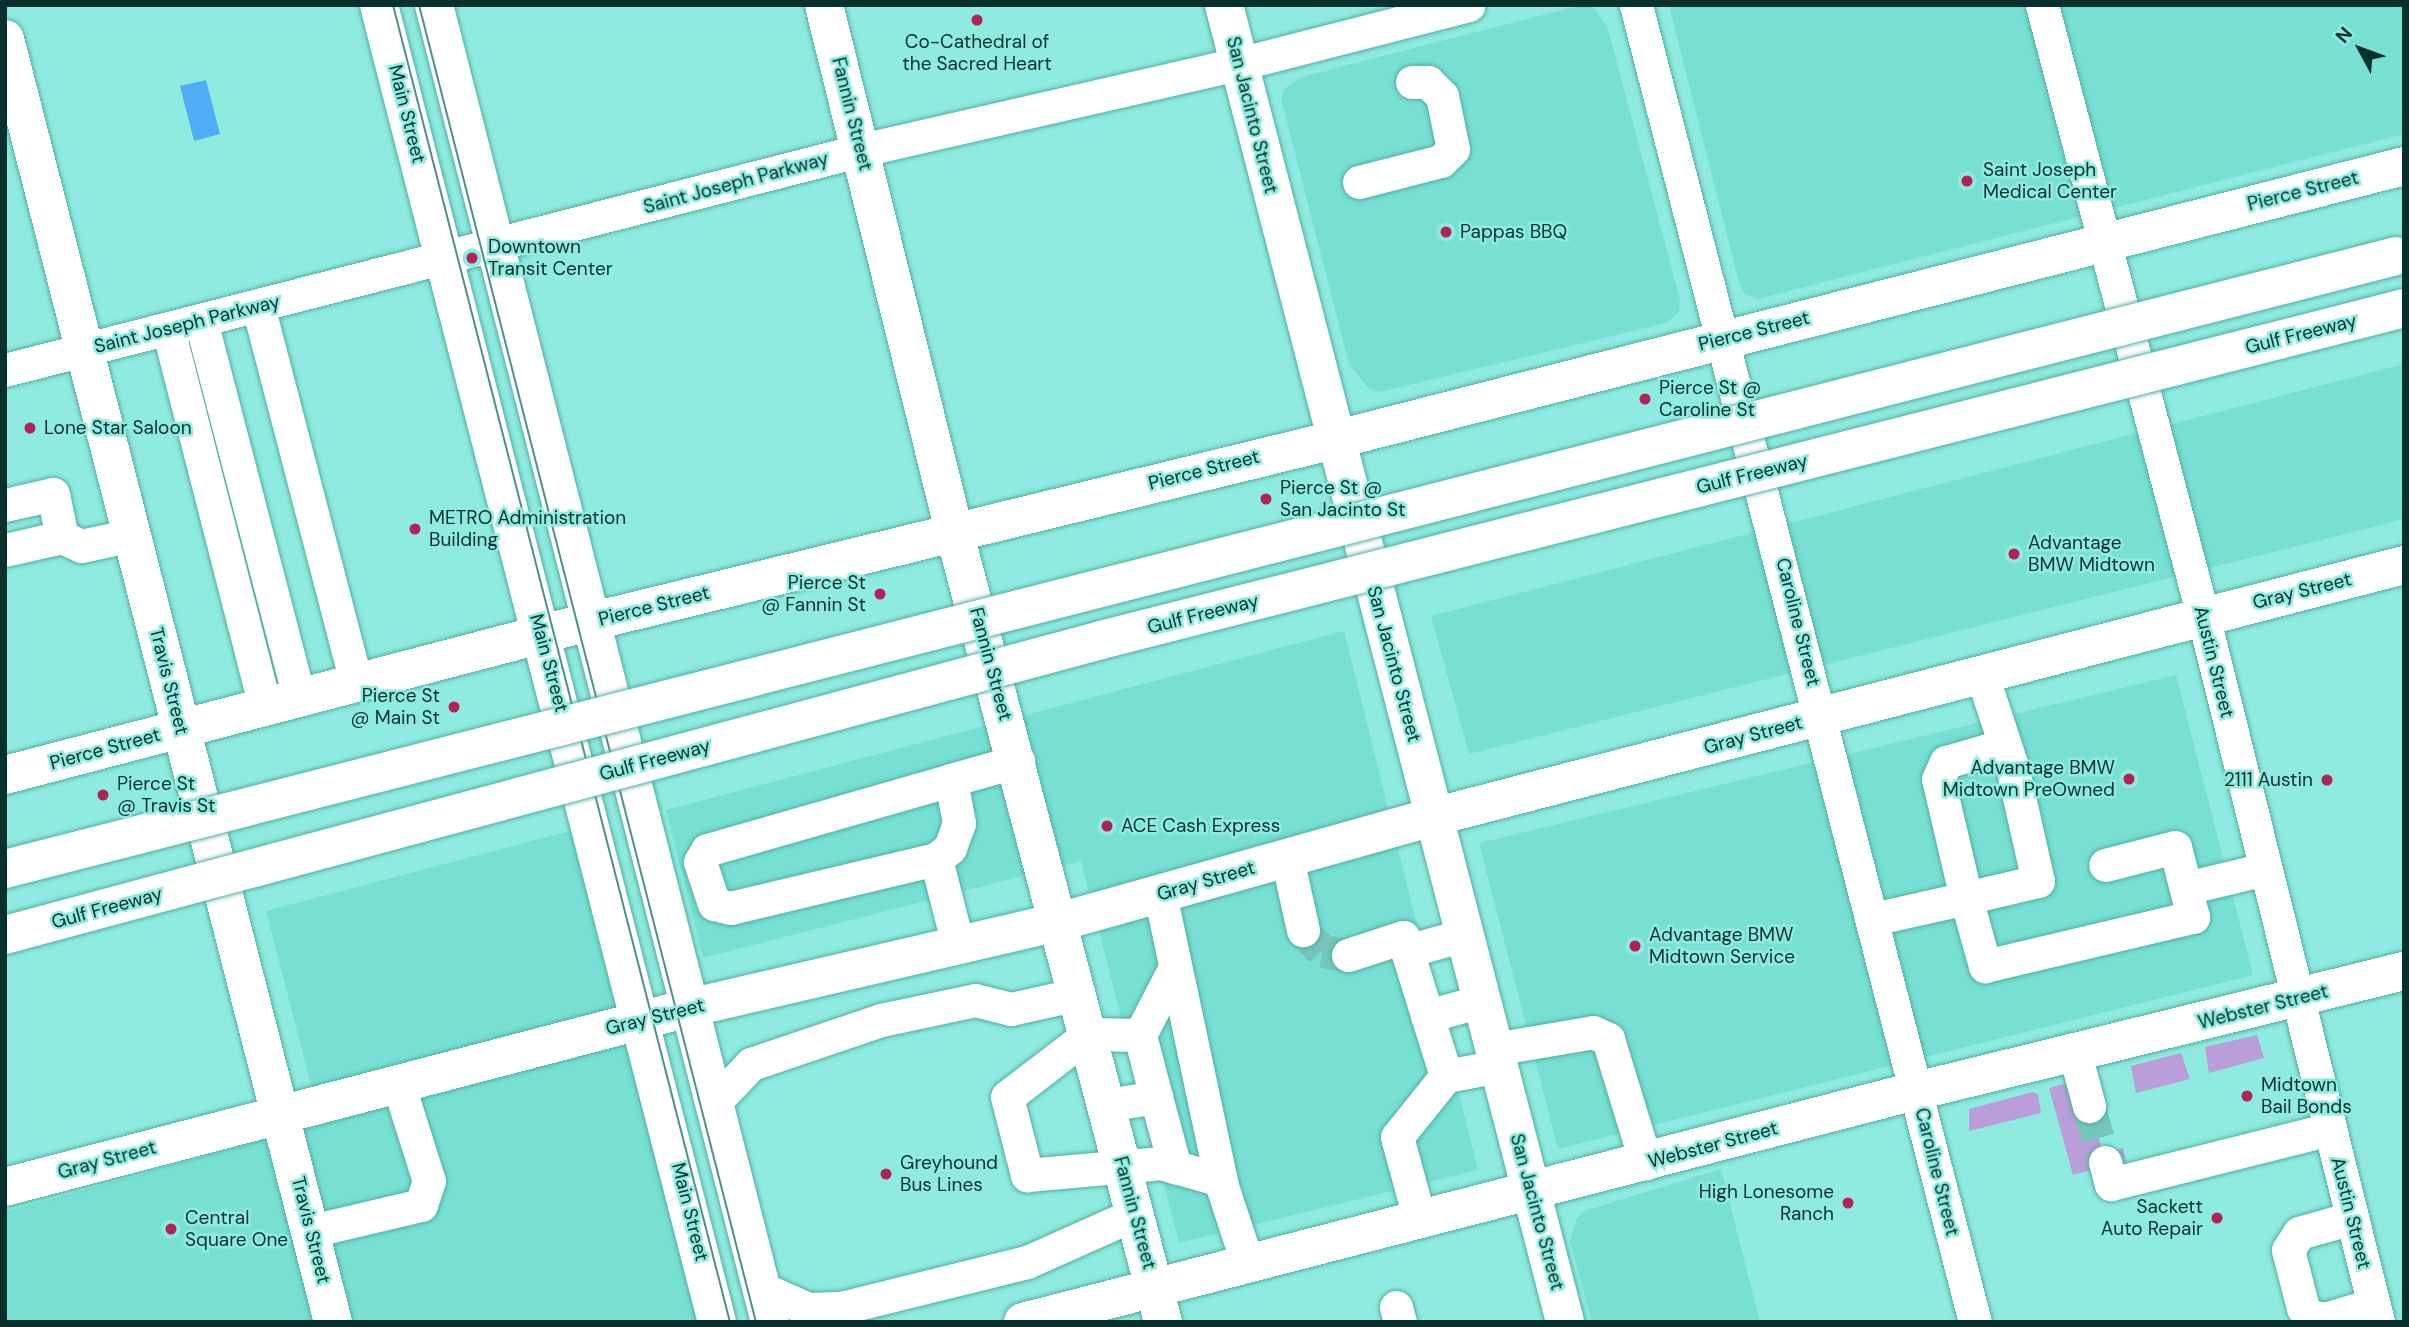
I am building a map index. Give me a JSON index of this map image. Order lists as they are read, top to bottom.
{
  "streets": {
    "main road": [
      "Main Street",
      "Fannin Street",
      "San Jacinto Street",
      "Pierce Street",
      "Gulf Freeway",
      "Gray Street",
      "Travis Street",
      "Webster Street"
    ],
    "street": ["Saint Joseph Parkway", "Caroline Street", "Austin Street"]
  },
  "crossings": [
    ["Main Street", "Saint Joseph Parkway"],
    ["Main Street", "Pierce Street"],
    ["Main Street", "Gray Street"],
    ["Fannin Street", "Saint Joseph Parkway"],
    ["Fannin Street", "Pierce Street"],
    ["Fannin Street", "Gray Street"],
    ["Fannin Street", "Webster Street"],
    ["San Jacinto Street", "Saint Joseph Parkway"],
    ["San Jacinto Street", "Pierce Street"],
    ["San Jacinto Street", "Gray Street"],
    ["San Jacinto Street", "Webster Street"],
    ["Saint Joseph Parkway", "Travis Street"],
    ["Pierce Street", "Caroline Street"],
    ["Pierce Street", "Austin Street"],
    ["Pierce Street", "Travis Street"],
    ["Gray Street", "Caroline Street"],
    ["Gray Street", "Austin Street"],
    ["Gray Street", "Travis Street"],
    ["Caroline Street", "Webster Street"],
    ["Austin Street", "Webster Street"]
  ],
  "places": [
    "Co-Cathedral of the Sacred Heart",
    "Saint Joseph Medical Center",
    "Pappas BBQ",
    "Downtown Transit Center",
    "Pierce St @ Caroline St",
    "Lone Star Saloon",
    "Pierce St @ San Jacinto St",
    "METRO Administration Building",
    "Advantage BMW Midtown",
    "Pierce St @ Fannin St",
    "Pierce St @ Main St",
    "Advantage BMW Midtown PreOwned",
    "2111 Austin",
    "Pierce St @ Travis St",
    "ACE Cash Express",
    "Advantage BMW Midtown Service",
    "Midtown Bail Bonds",
    "Greyhound Bus Lines",
    "High Lonesome Ranch",
    "Sackett Auto Repair",
    "Central Square One"
  ],
  "north": "top left"
}
